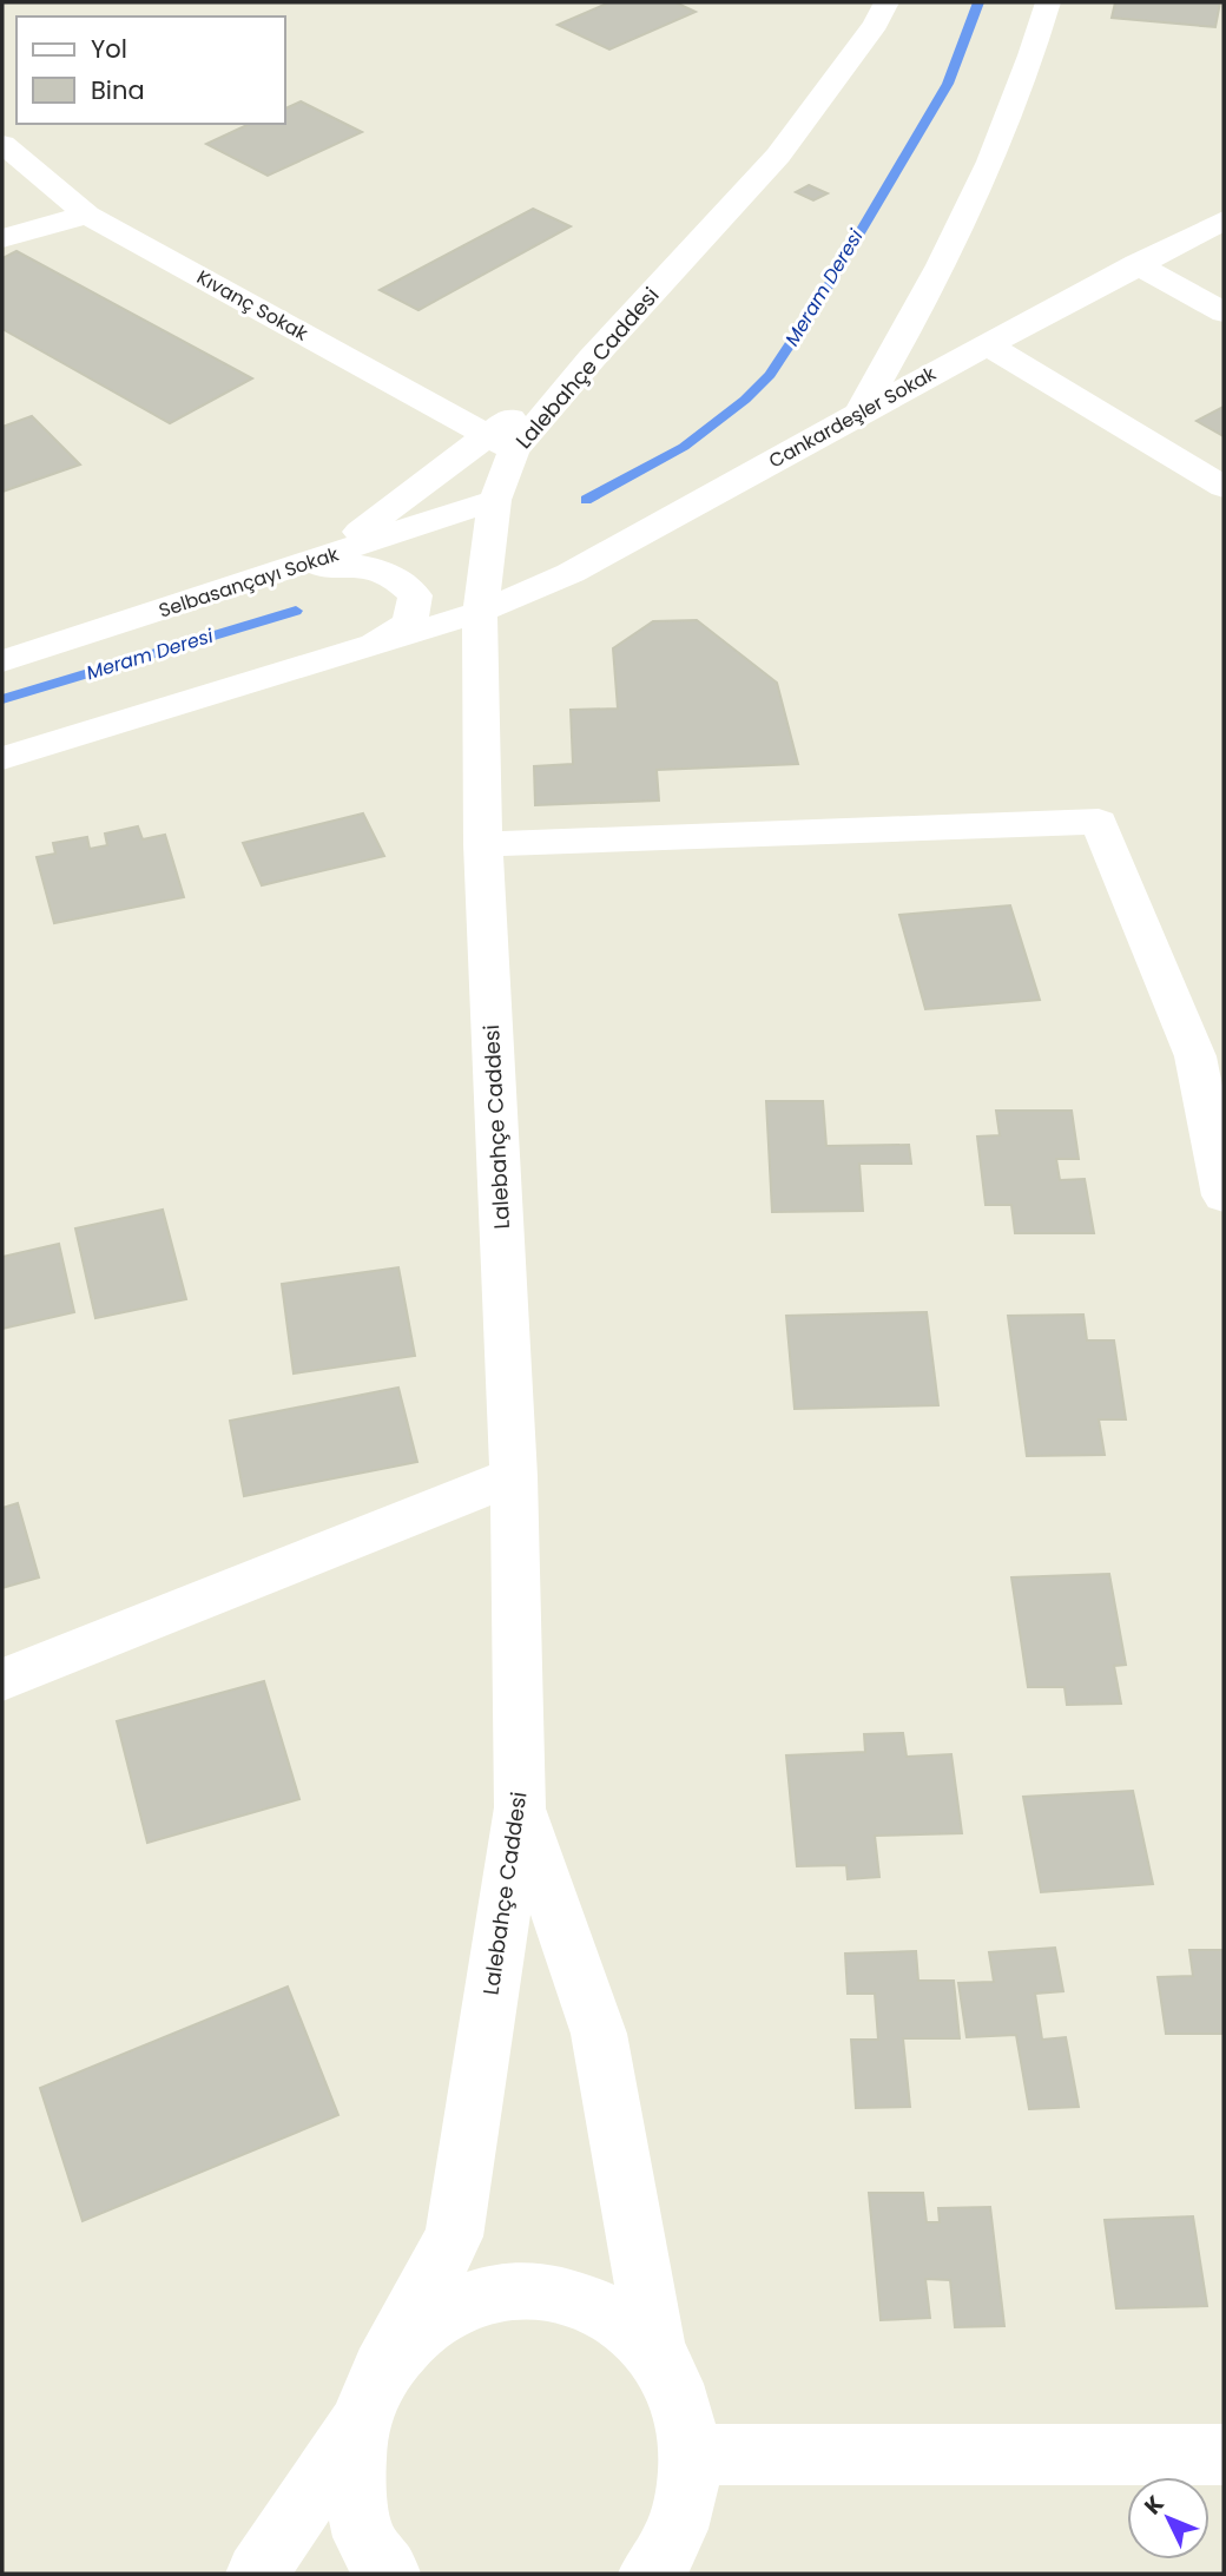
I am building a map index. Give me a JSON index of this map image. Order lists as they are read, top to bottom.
{
  "streets": {
    "street": [
      "Kıvanç Sokak",
      "Lalebahçe Caddesi",
      "Cankardeşler Sokak",
      "Selbasançayı Sokak"
    ]
  },
  "crossings": [
    ["Kıvanç Sokak", "Lalebahçe Caddesi"],
    ["Lalebahçe Caddesi", "Cankardeşler Sokak"],
    ["Lalebahçe Caddesi", "Selbasançayı Sokak"]
  ],
  "water": ["Meram Deresi"],
  "legend": ["Yol", "Bina"],
  "north": "top left"
}
